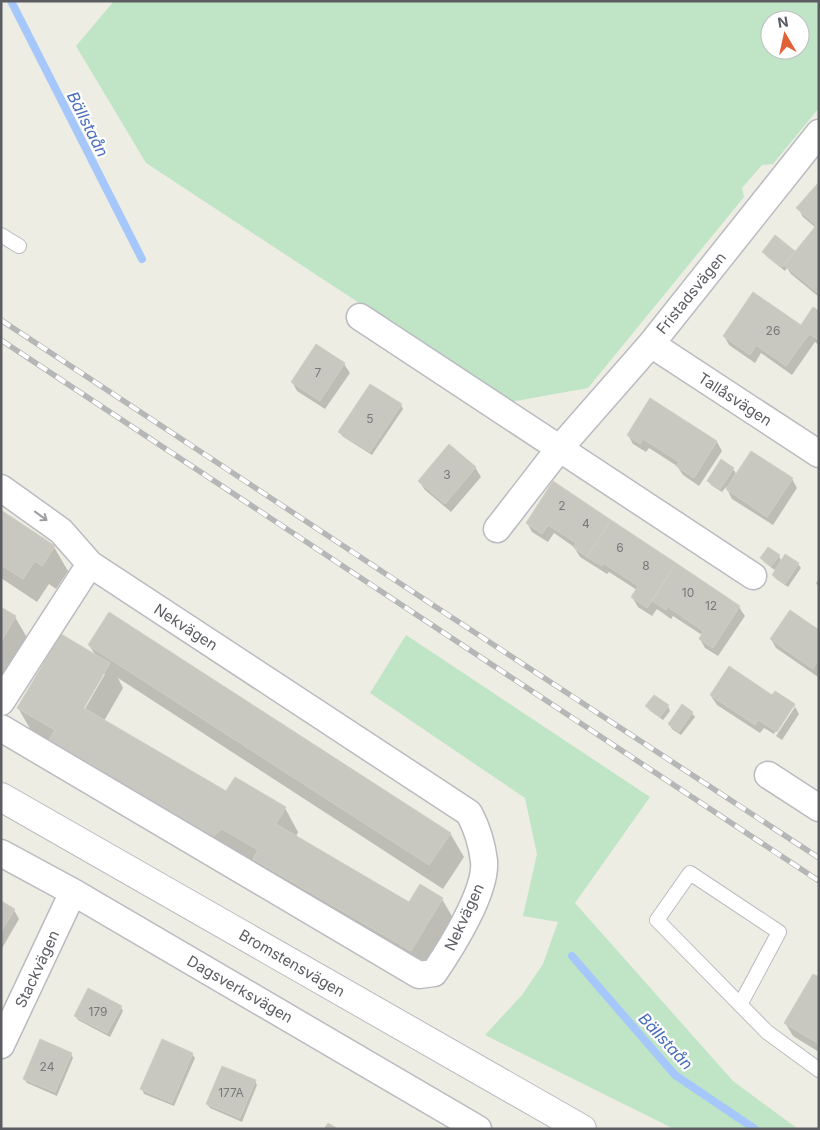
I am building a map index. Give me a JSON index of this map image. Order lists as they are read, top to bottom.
{
  "streets": {
    "street": [
      "Fristadsvägen",
      "Tallåsvägen",
      "Nekvägen",
      "Bromstensvägen",
      "Stackvägen",
      "Dagsverksvägen"
    ]
  },
  "crossings": [
    ["Fristadsvägen", "Tallåsvägen"],
    ["Stackvägen", "Dagsverksvägen"]
  ],
  "water": ["Bällstaån"],
  "house_numbers": [
    "26",
    "7",
    "5",
    "3",
    "2",
    "4",
    "6",
    "8",
    "10",
    "12",
    "179",
    "24",
    "177A"
  ],
  "north": "top"
}
